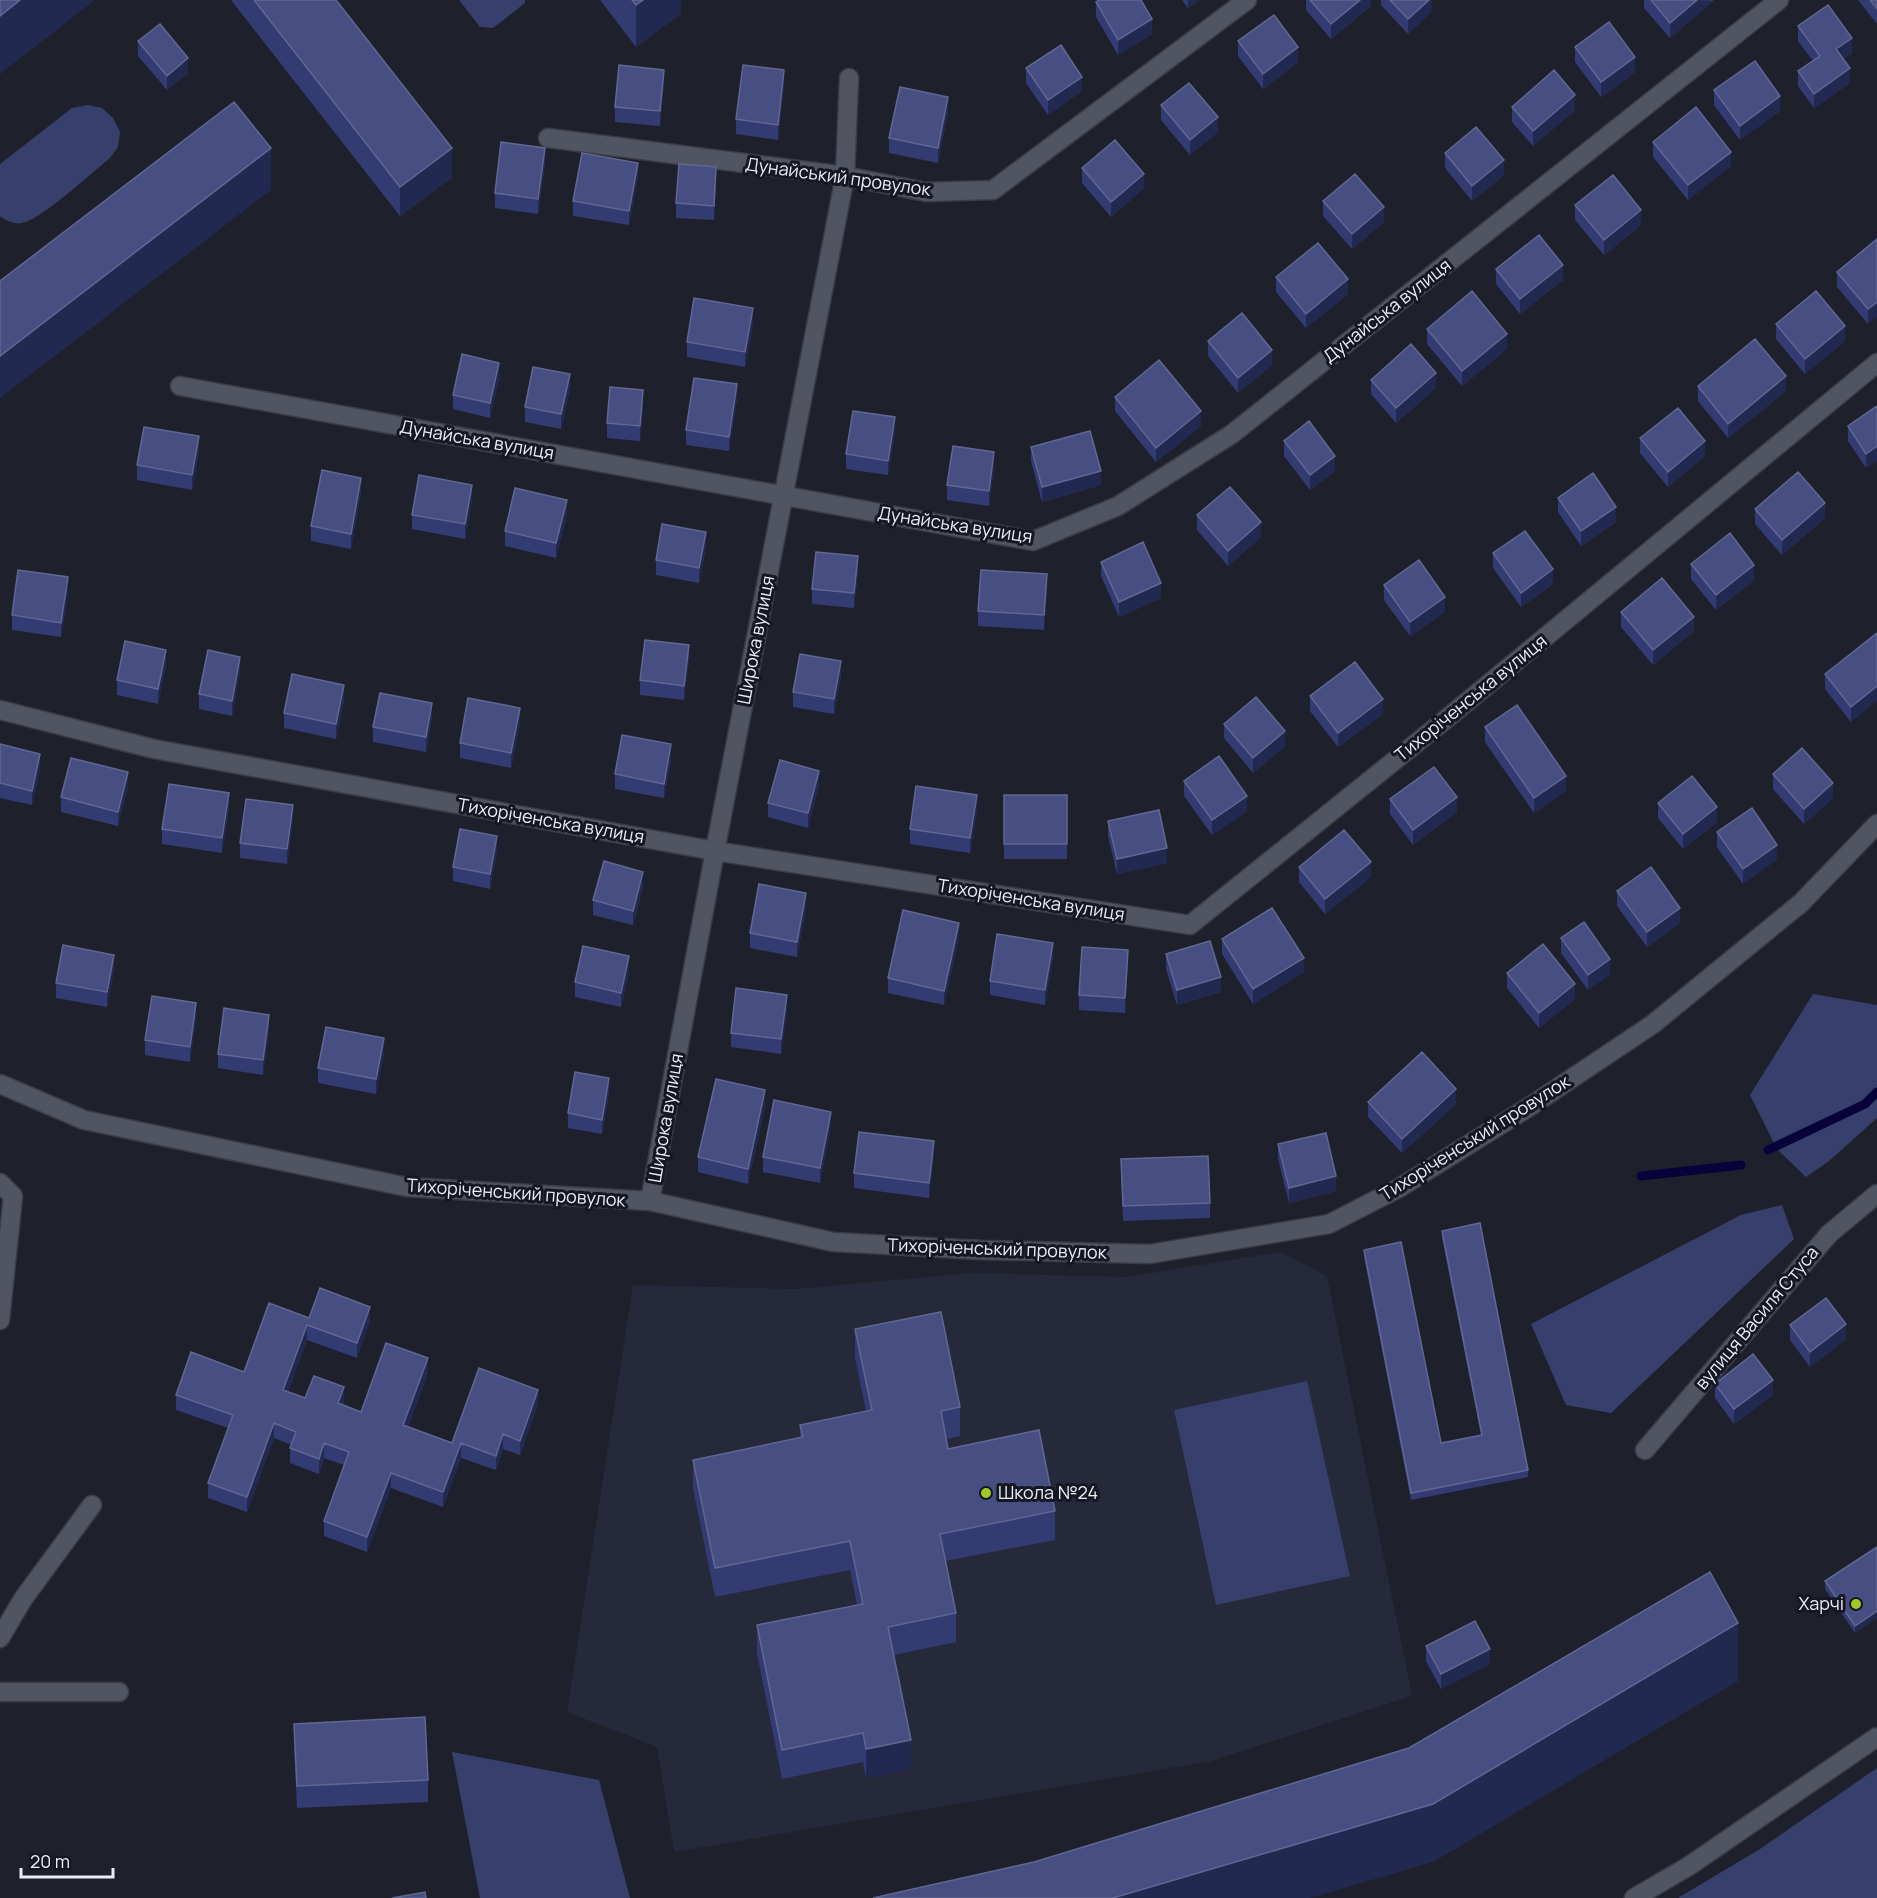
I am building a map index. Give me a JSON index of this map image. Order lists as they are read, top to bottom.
{
  "streets": {
    "street": [
      "Дунайський провулок",
      "Дунайська вулиця",
      "Широка вулиця",
      "Тихоріченська вулиця",
      "Тихоріченський провулок",
      "вулиця Василя Стуса"
    ]
  },
  "crossings": [
    ["Дунайський провулок", "Широка вулиця"],
    ["Дунайська вулиця", "Широка вулиця"],
    ["Широка вулиця", "Тихоріченська вулиця"],
    ["Широка вулиця", "Тихоріченський провулок"]
  ],
  "places": ["Школа №24", "Харчі"],
  "scale_bar": "20 m"
}
